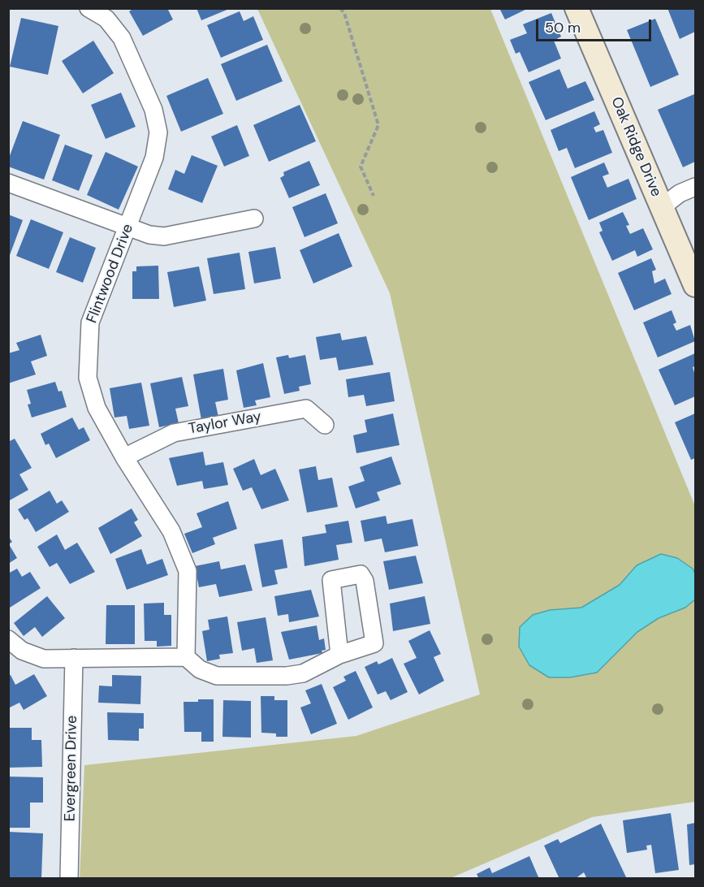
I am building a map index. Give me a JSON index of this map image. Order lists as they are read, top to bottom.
{
  "streets": {
    "street": [
      "Oak Ridge Drive",
      "Flintwood Drive",
      "Taylor Way",
      "Evergreen Drive"
    ]
  },
  "crossings": [
    ["Flintwood Drive", "Taylor Way"]
  ],
  "scale_bar": "50 m"
}
